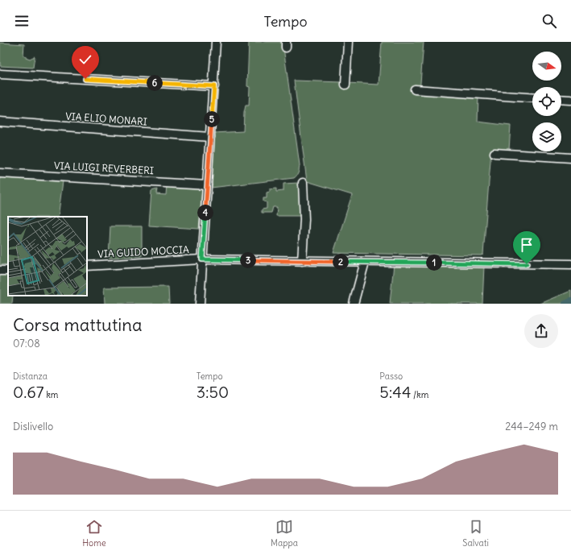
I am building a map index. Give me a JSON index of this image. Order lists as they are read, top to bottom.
{
  "streets": {
    "street": ["VIA ELIO MONARI", "VIA LUIGI REVERBERI", "VIA GUIDO MOCCIA"]
  },
  "north": "right",
  "page": {
    "header": "Tempo",
    "pins": [
      "6",
      "5",
      "4",
      "3",
      "2",
      "1"
    ],
    "heading": ["Corsa mattutina", "07:08"],
    "stats": [
      ["Distanza", "0.67 km"],
      ["Tempo", "3:50"],
      ["Passo", "5:44 /km"]
    ],
    "chart": ["Dislivello", "244–249 m"],
    "tabs": ["Home", "Mappa", "Salvati"]
  }
}
